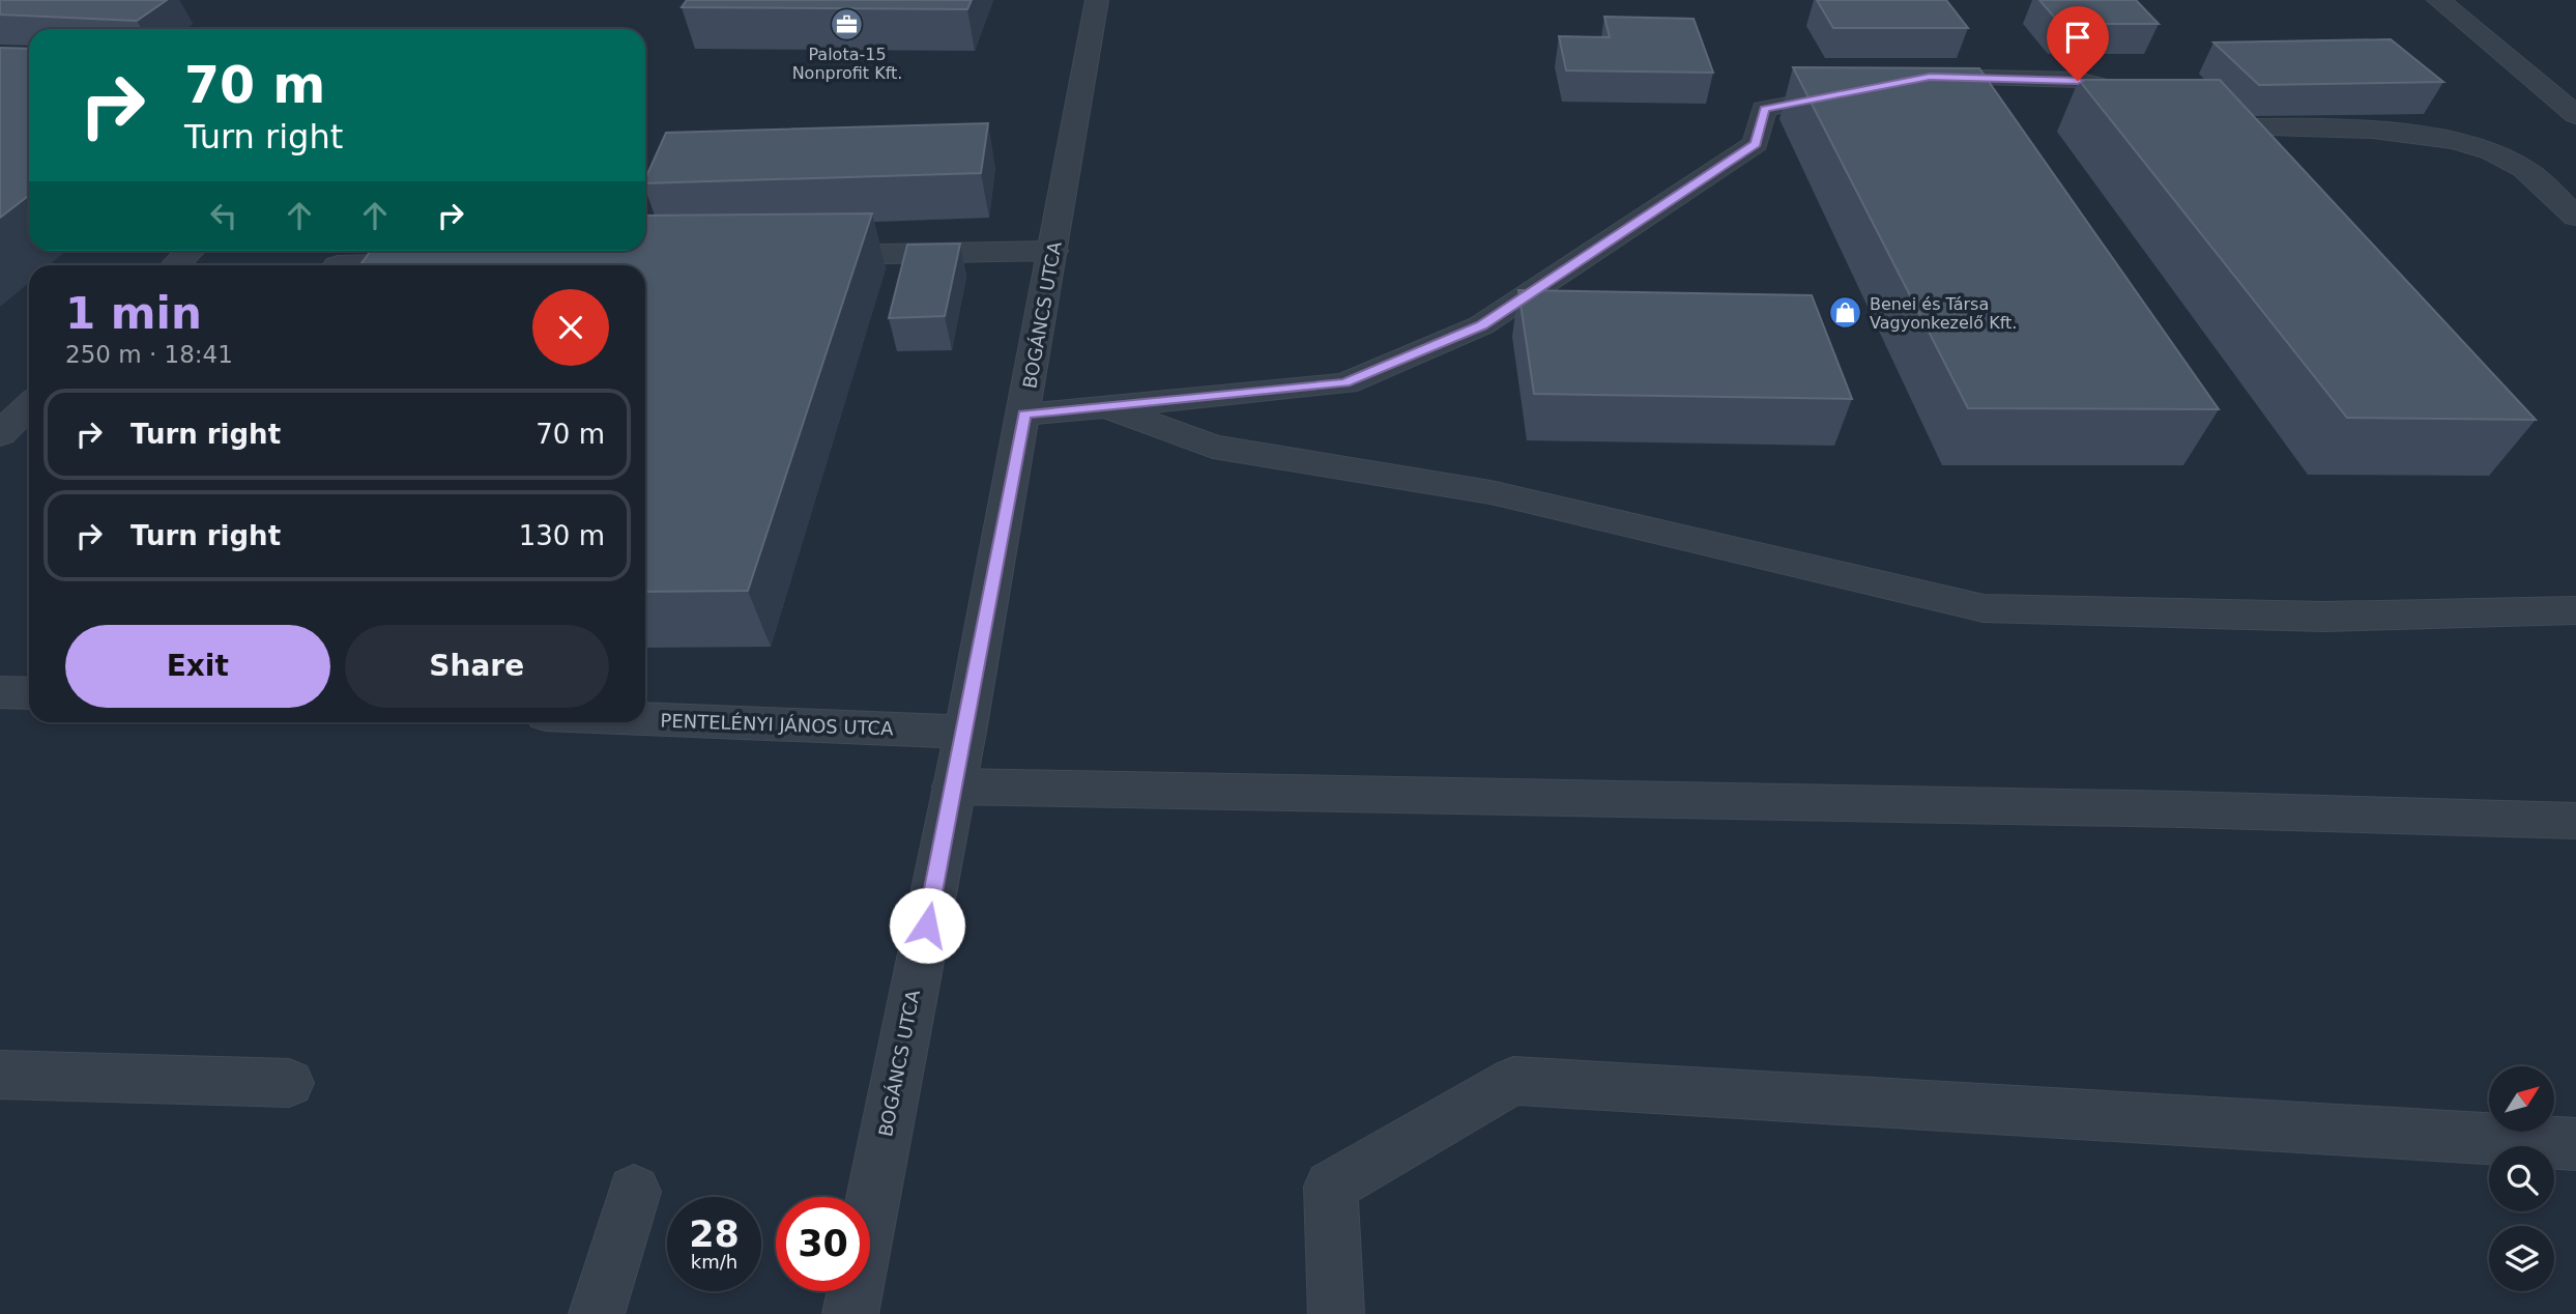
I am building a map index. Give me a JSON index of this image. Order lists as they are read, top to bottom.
{
  "streets": {
    "street": ["BOGÁNCS UTCA", "PENTELÉNYI JÁNOS UTCA"]
  },
  "crossings": [
    ["BOGÁNCS UTCA", "PENTELÉNYI JÁNOS UTCA"]
  ],
  "places": {
    "office": ["Palota-15 Nonprofit Kft."],
    "shop": ["Benei és Társa Vagyonkezelő Kft."]
  },
  "north": "top right",
  "page": {
    "turn": ["70 m", "Turn right"],
    "heading": ["1 min", "250 m · 18:41"],
    "list": [
      {
        "name": "Turn right",
        "value": "70 m"
      },
      {
        "name": "Turn right",
        "value": "130 m"
      }
    ],
    "buttons": ["Exit", "Share"],
    "speed": "28 km/h",
    "limit": "30"
  }
}
